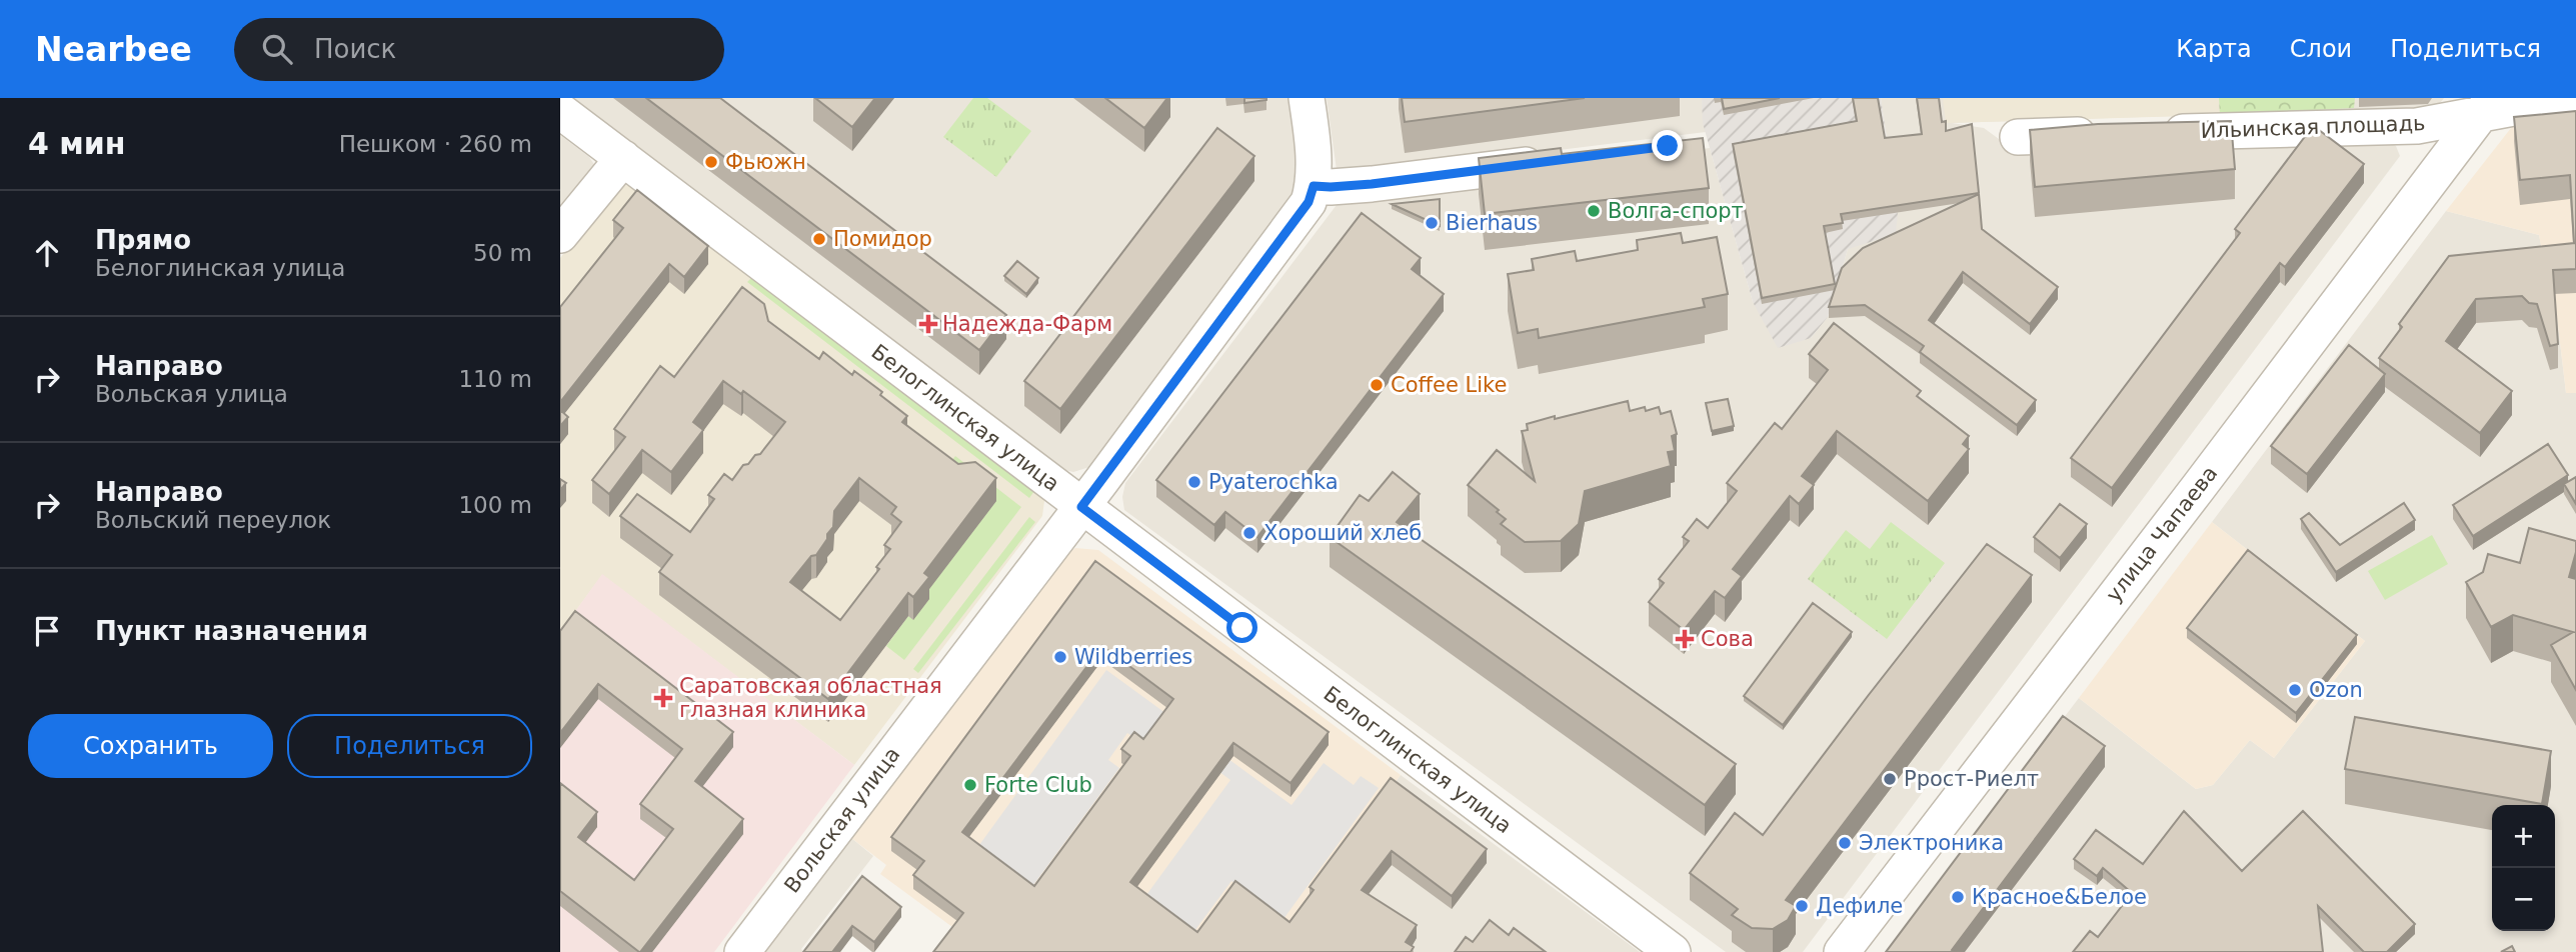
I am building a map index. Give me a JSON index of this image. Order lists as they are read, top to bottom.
{
  "streets": {
    "street": [
      "Ильинская площадь",
      "Белоглинская улица",
      "улица Чапаева",
      "Вольская улица"
    ]
  },
  "crossings": [
    ["Ильинская площадь", "улица Чапаева"],
    ["Белоглинская улица", "Вольская улица"]
  ],
  "places": {
    "other": [
      "Фьюжн",
      "Волга-спорт",
      "Bierhaus",
      "Помидор",
      "Coffee Like",
      "Pyaterochka",
      "Хороший хлеб",
      "Wildberries",
      "Ozon",
      "Ррост-Риелт",
      "Forte Club",
      "Электроника",
      "Красное&Белое",
      "Дефиле"
    ],
    "health": ["Надежда-Фарм", "Сова", "Саратовская областная глазная клиника"]
  },
  "page": {
    "header": "Nearbee",
    "search": "Поиск",
    "nav": ["Карта", "Слои", "Поделиться"],
    "heading": ["4 мин", "Пешком · 260 m"],
    "list": [
      ["Прямо", "Белоглинская улица", "50 m"],
      ["Направо", "Вольская улица", "110 m"],
      ["Направо", "Вольский переулок", "100 m"],
      "Пункт назначения"
    ],
    "buttons": ["Сохранить", "Поделиться"],
    "map_buttons": ["+", "−"]
  }
}
